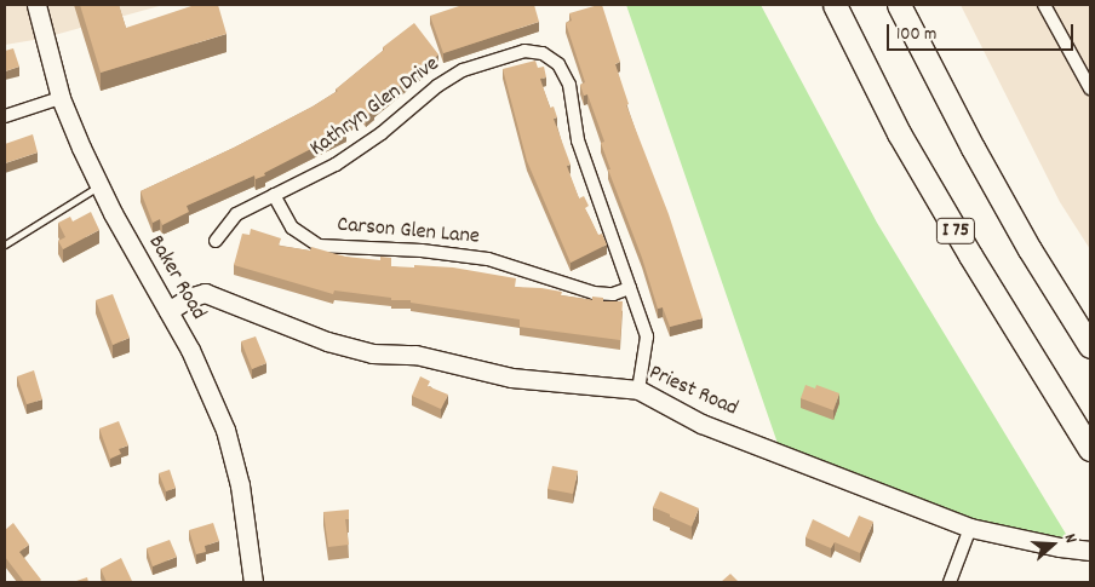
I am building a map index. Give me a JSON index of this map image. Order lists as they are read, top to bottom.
{
  "streets": {
    "highway": ["I 75"],
    "street": [
      "Kathryn Glen Drive",
      "Carson Glen Lane",
      "Baker Road",
      "Priest Road"
    ]
  },
  "crossings": [
    ["Kathryn Glen Drive", "Carson Glen Lane"],
    ["Kathryn Glen Drive", "Priest Road"],
    ["Baker Road", "Priest Road"]
  ],
  "scale_bar": "100 m",
  "north": "right"
}
